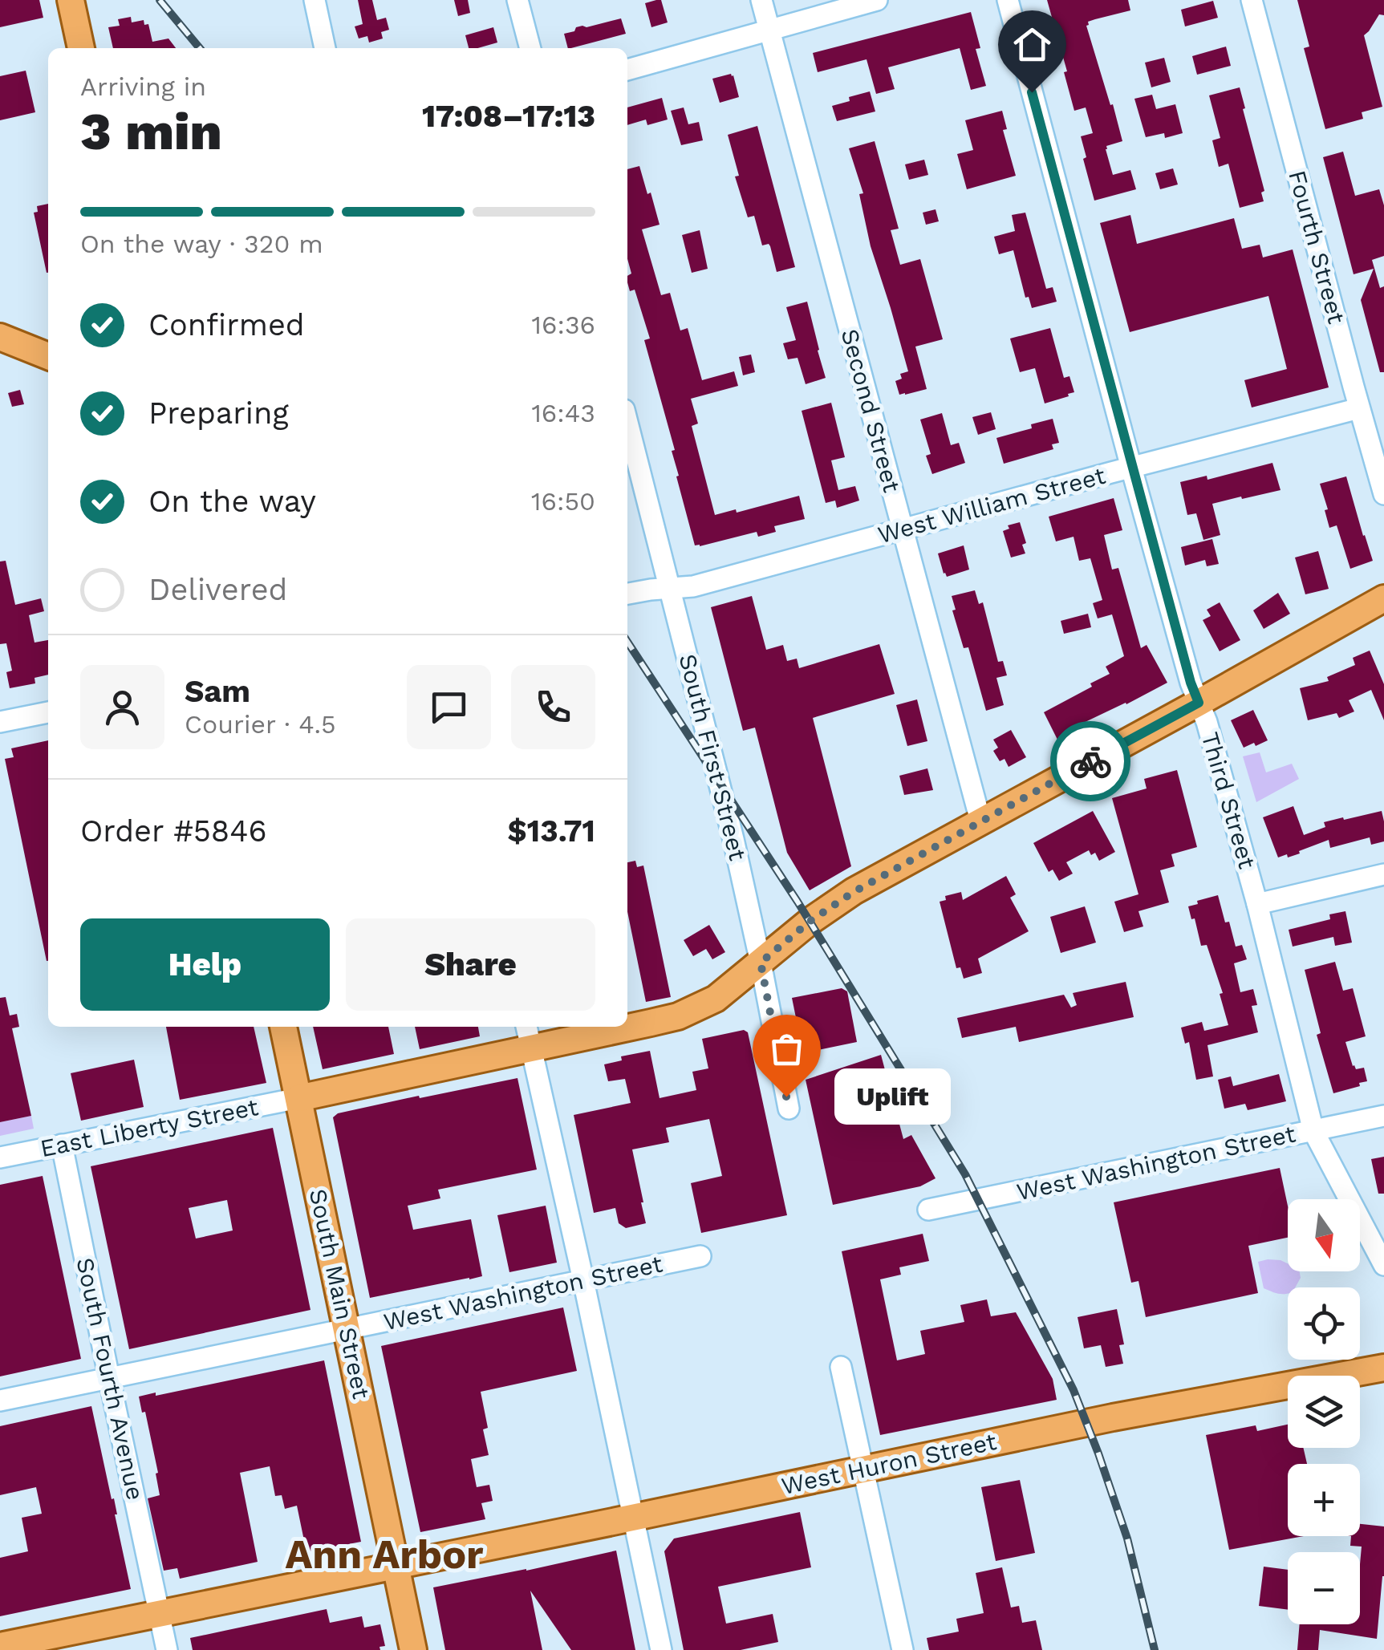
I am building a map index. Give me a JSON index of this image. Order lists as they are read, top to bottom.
{
  "streets": {
    "main road": ["South Main Street", "West Huron Street"],
    "street": [
      "Fourth Street",
      "Second Street",
      "West William Street",
      "South First Street",
      "Third Street",
      "East Liberty Street",
      "West Washington Street",
      "South Fourth Avenue"
    ]
  },
  "crossings": [
    ["Fourth Street", "West William Street"],
    ["Second Street", "West William Street"],
    ["West William Street", "South First Street"],
    ["West William Street", "Third Street"],
    ["Third Street", "West Washington Street"],
    ["East Liberty Street", "South Main Street"],
    ["East Liberty Street", "South Fourth Avenue"],
    ["West Washington Street", "South Main Street"],
    ["West Washington Street", "South Fourth Avenue"],
    ["South Main Street", "West Huron Street"],
    ["South Fourth Avenue", "West Huron Street"]
  ],
  "districts": ["Ann Arbor"],
  "places": ["Uplift"],
  "north": "bottom",
  "page": {
    "heading": ["3 min", "Arriving in", "17:08–17:13"],
    "panel": [
      "Sam",
      "Courier · 4.5",
      "Order #5846",
      "$13.71"
    ],
    "bar": "On the way · 320 m",
    "list": [
      ["Confirmed", "16:36"],
      ["Preparing", "16:43"],
      ["On the way", "16:50"],
      "Delivered"
    ],
    "buttons": ["Help", "Share"],
    "bubble": "Uplift",
    "map_buttons": ["+", "−"]
  }
}
